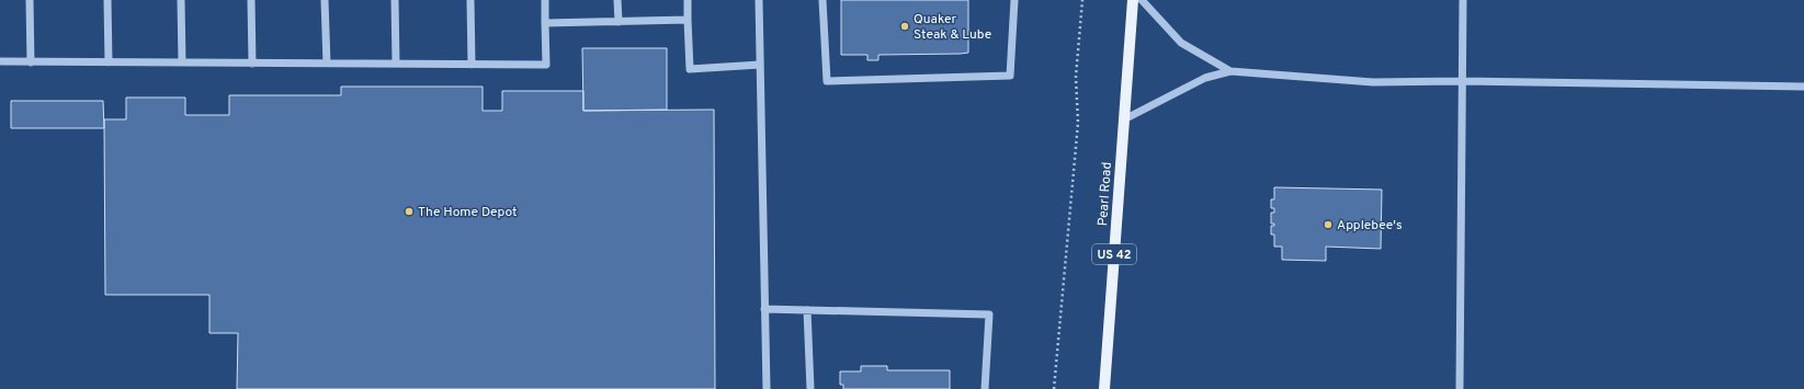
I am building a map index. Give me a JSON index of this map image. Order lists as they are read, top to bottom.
{
  "streets": {
    "main road": ["Pearl Road", "US 42"]
  },
  "places": ["Quaker Steak & Lube", "The Home Depot", "Applebee's"]
}
